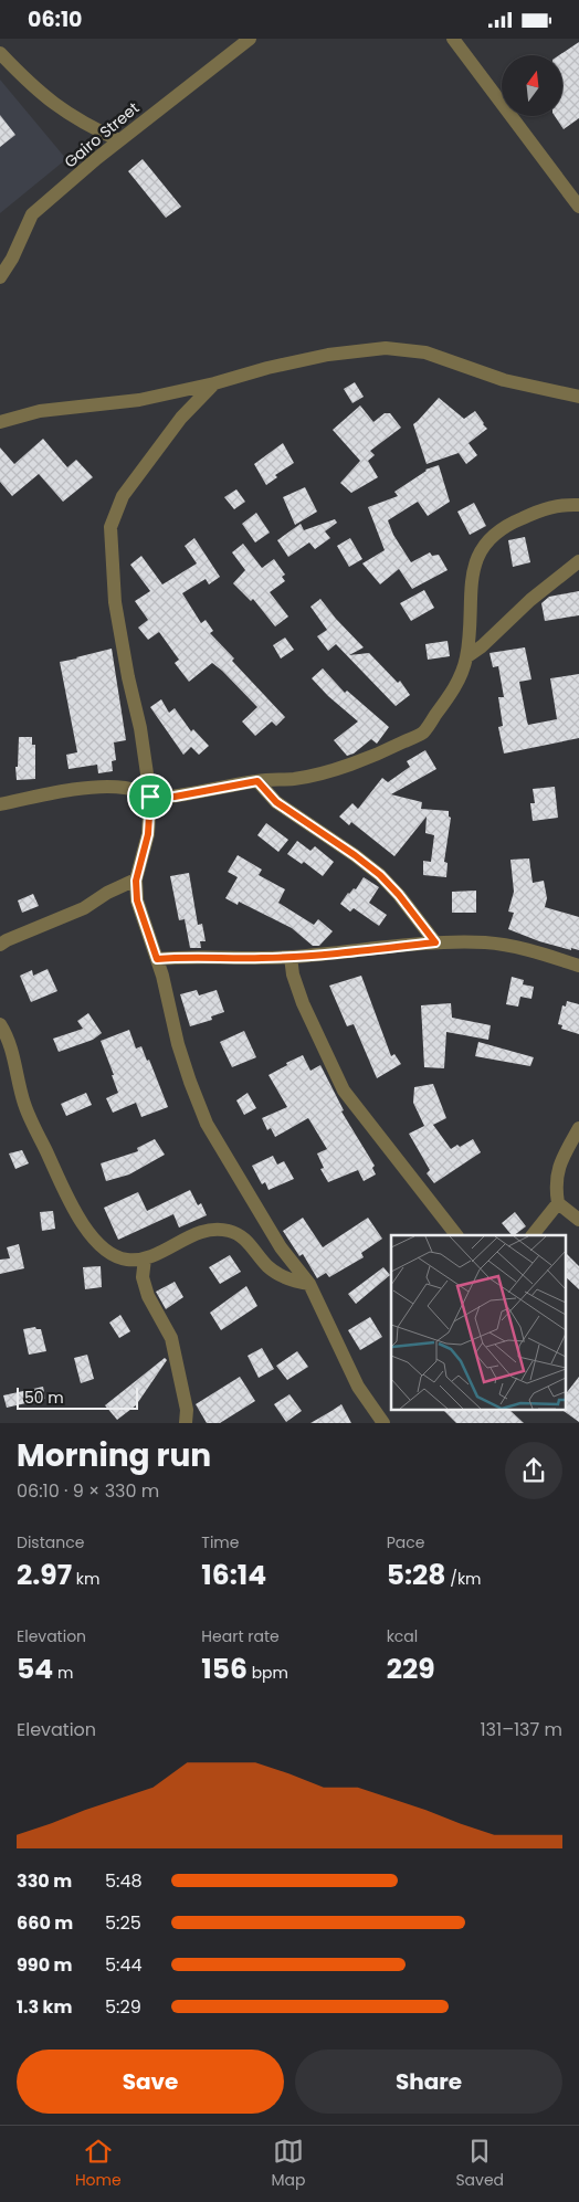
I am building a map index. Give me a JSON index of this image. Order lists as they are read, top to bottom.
{
  "streets": {
    "street": ["Gairo Street"]
  },
  "scale_bar": "50 m",
  "north": "top",
  "page": {
    "status": "06:10",
    "scale": "50 m",
    "heading": ["Morning run", "06:10 · 9 × 330 m"],
    "stats": [
      ["Distance", "2.97 km"],
      ["Time", "16:14"],
      ["Pace", "5:28 /km"],
      ["Elevation", "54 m"],
      ["Heart rate", "156 bpm"],
      ["kcal", "229"]
    ],
    "chart": ["Elevation", "131–137 m"],
    "list": [
      {
        "name": "330 m",
        "note": "5:48"
      },
      {
        "name": "660 m",
        "note": "5:25"
      },
      {
        "name": "990 m",
        "note": "5:44"
      },
      {
        "name": "1.3 km",
        "note": "5:29"
      }
    ],
    "buttons": ["Save", "Share"],
    "tabs": ["Home", "Map", "Saved"]
  }
}
